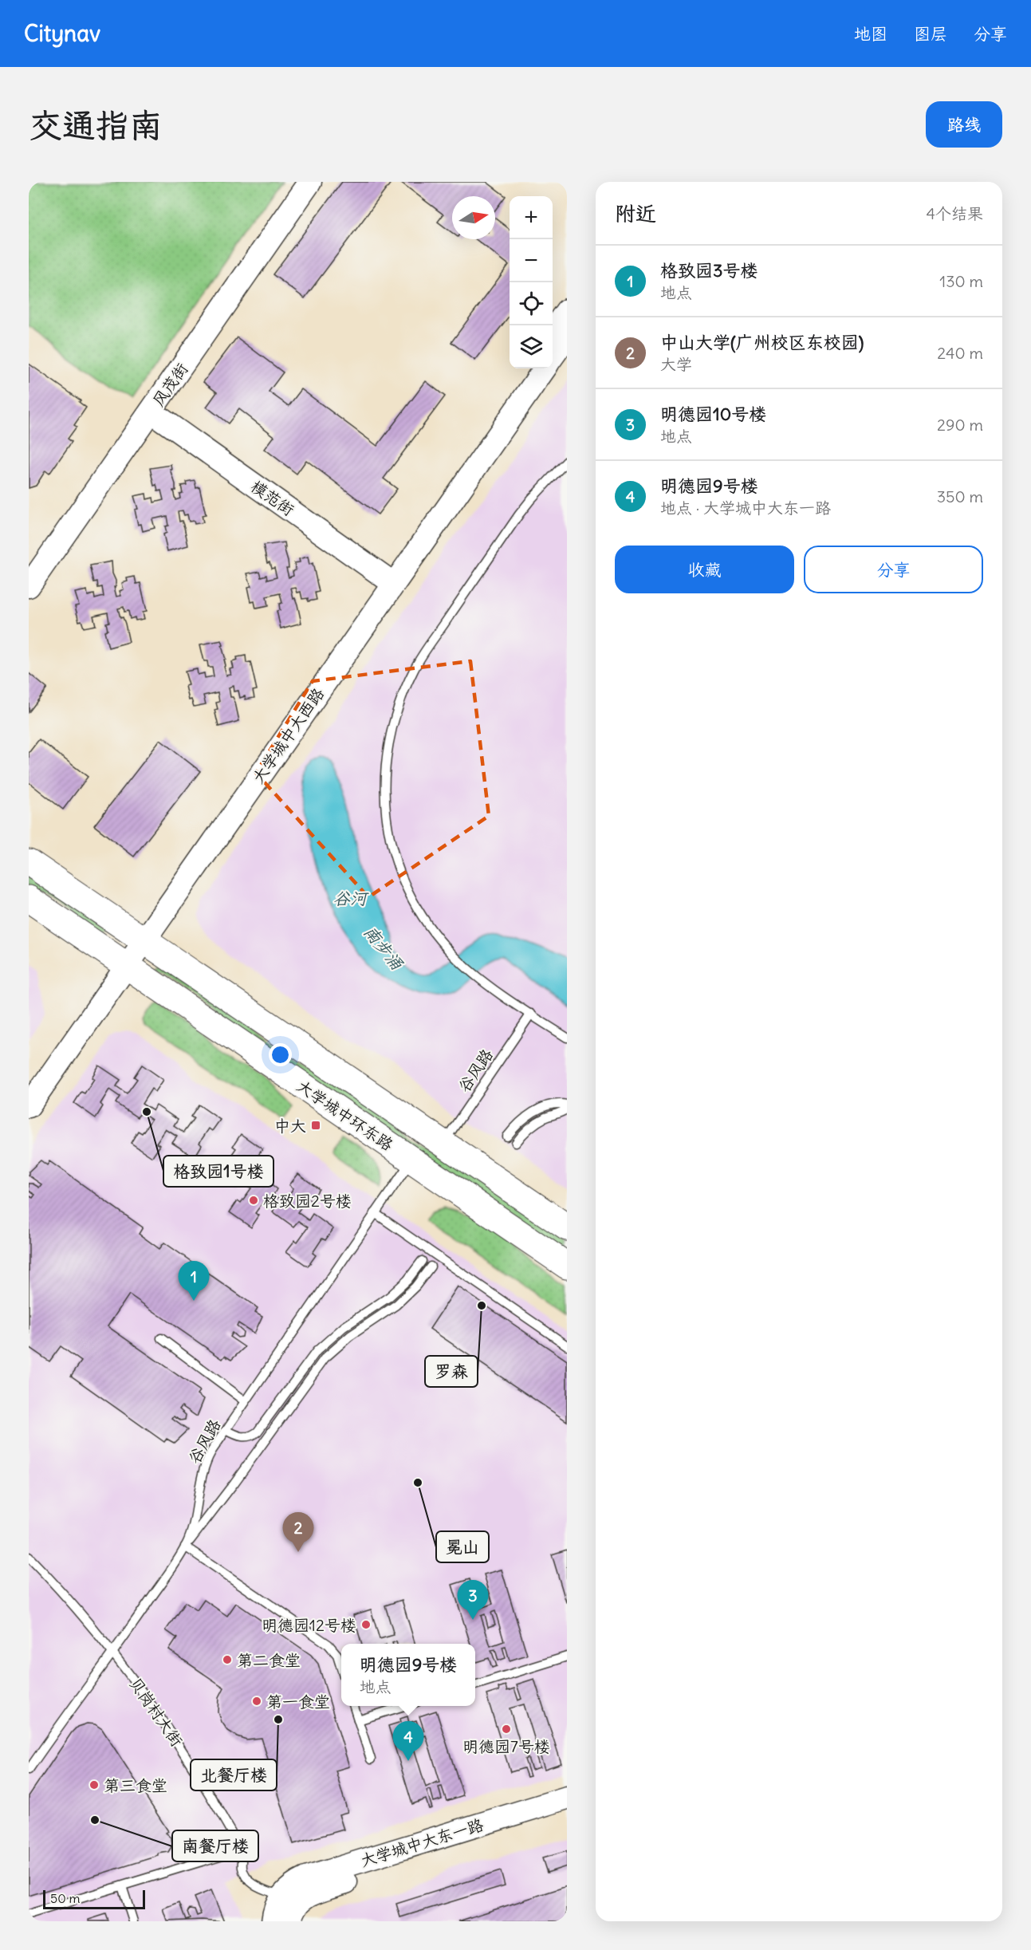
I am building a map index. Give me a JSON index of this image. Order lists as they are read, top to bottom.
{
  "streets": {
    "main road": ["大学城中环东路"],
    "street": [
      "风茂街",
      "模范街",
      "大学城中大西路",
      "大学城中大东一路"
    ],
    "lane": ["谷风路", "贝岗村大街"]
  },
  "crossings": [
    ["风茂街", "模范街"],
    ["模范街", "大学城中大西路"],
    ["大学城中大西路", "大学城中环东路"],
    ["谷风路", "大学城中环东路"],
    ["谷风路", "贝岗村大街"],
    ["贝岗村大街", "大学城中大东一路"]
  ],
  "water": ["谷河", "南步涌"],
  "places": {
    "other": [
      "格致园1号楼",
      "格致园2号楼",
      "罗森",
      "冕山",
      "明德园12号楼",
      "第二食堂",
      "第一食堂",
      "北餐厅楼",
      "明德园7号楼",
      "第三食堂",
      "南餐厅楼"
    ],
    "transit": ["中大"]
  },
  "scale_bar": "50 m",
  "north": "right",
  "page": {
    "header": "Citynav",
    "nav": ["地图", "图层", "分享"],
    "buttons": [
      "路线",
      ["收藏", "分享"]
    ],
    "title": "交通指南",
    "heading": ["附近", "4个结果"],
    "map_buttons": ["+", "−"],
    "list": [
      {
        "mark": "1",
        "name": "格致园3号楼",
        "note": "地点",
        "value": "130 m"
      },
      {
        "mark": "2",
        "name": "中山大学(广州校区东校园)",
        "note": "大学",
        "value": "240 m"
      },
      {
        "mark": "3",
        "name": "明德园10号楼",
        "note": "地点",
        "value": "290 m"
      },
      {
        "mark": "4",
        "name": "明德园9号楼",
        "note": "地点 · 大学城中大东一路",
        "value": "350 m"
      }
    ],
    "pins": [
      "1",
      "2",
      "3",
      "4"
    ],
    "popup": ["明德园9号楼", "地点"],
    "scale": "50 m"
  }
}
